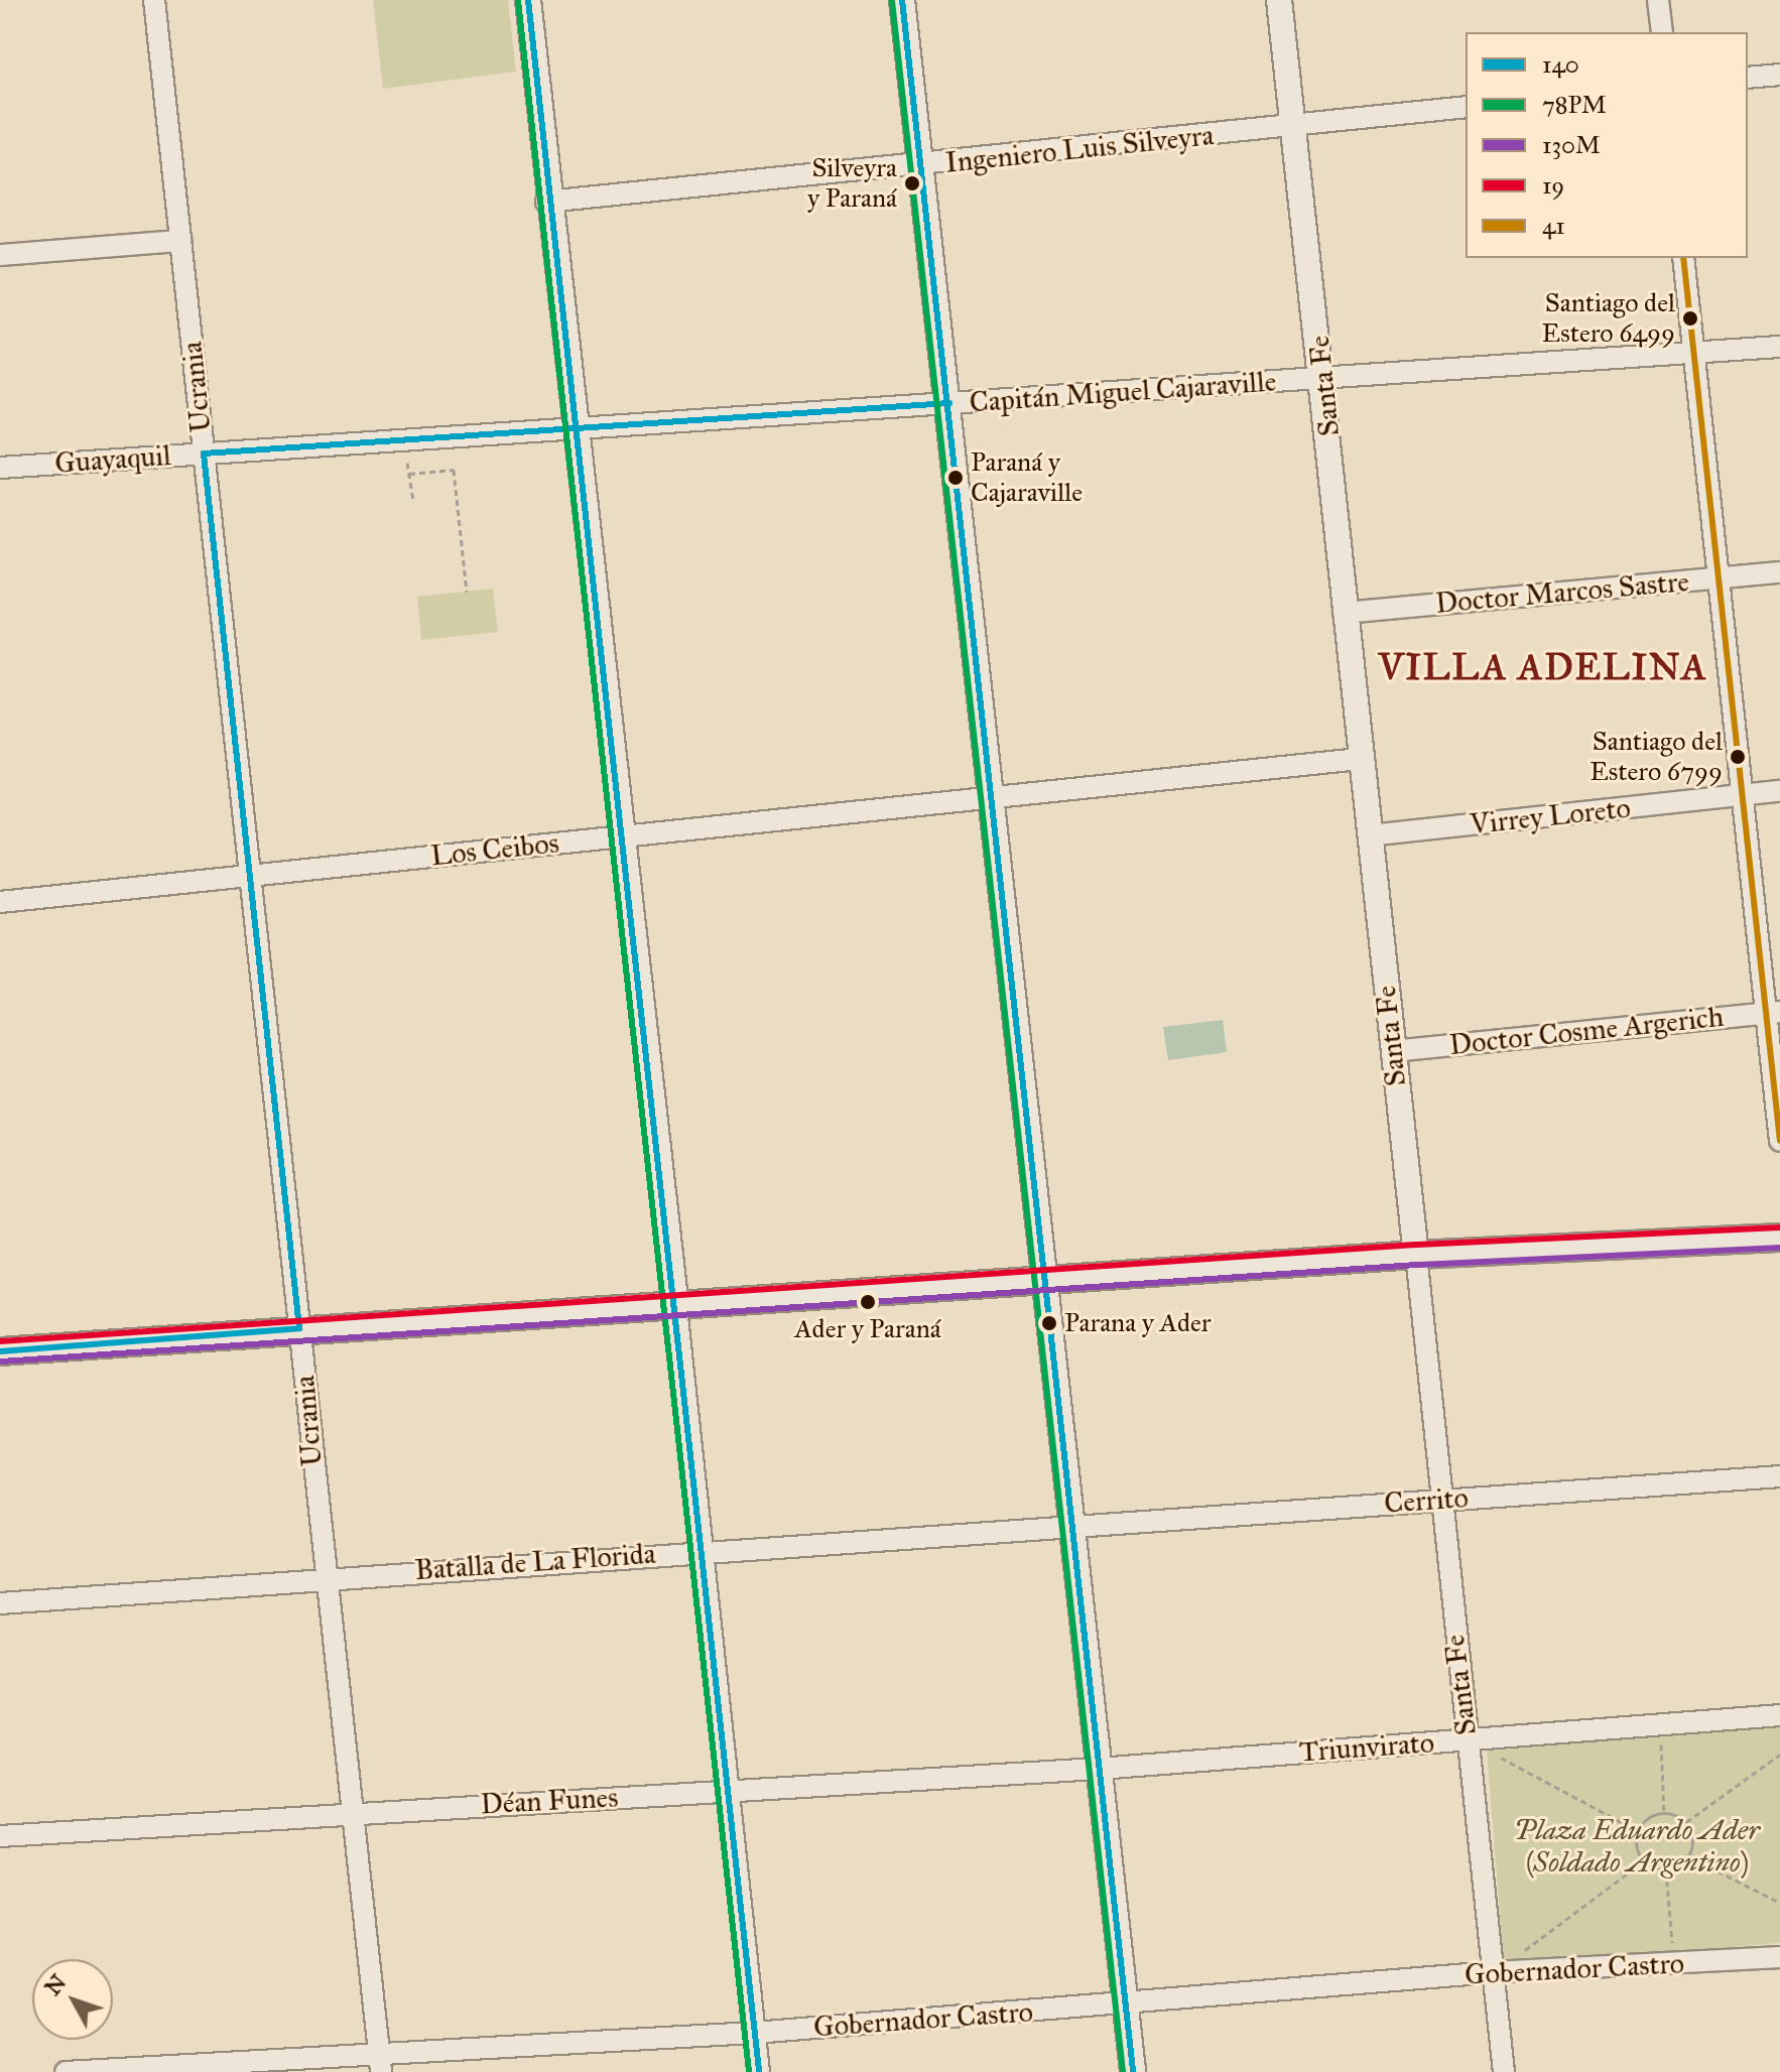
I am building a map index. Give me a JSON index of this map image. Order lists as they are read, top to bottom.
{
  "streets": {
    "street": [
      "Ingeniero Luis Silveyra",
      "Santa Fe",
      "Ucrania",
      "Capitán Miguel Cajaraville",
      "Guayaquil",
      "Doctor Marcos Sastre",
      "Virrey Loreto",
      "Los Ceibos",
      "Doctor Cosme Argerich",
      "Cerrito",
      "Batalla de La Florida",
      "Triunvirato",
      "Déan Funes",
      "Gobernador Castro"
    ]
  },
  "crossings": [
    ["Ingeniero Luis Silveyra", "Santa Fe"],
    ["Santa Fe", "Capitán Miguel Cajaraville"],
    ["Santa Fe", "Doctor Marcos Sastre"],
    ["Santa Fe", "Virrey Loreto"],
    ["Santa Fe", "Doctor Cosme Argerich"],
    ["Santa Fe", "Cerrito"],
    ["Santa Fe", "Triunvirato"],
    ["Santa Fe", "Gobernador Castro"],
    ["Ucrania", "Guayaquil"],
    ["Ucrania", "Los Ceibos"],
    ["Ucrania", "Batalla de La Florida"],
    ["Ucrania", "Déan Funes"],
    ["Ucrania", "Gobernador Castro"],
    ["Capitán Miguel Cajaraville", "Guayaquil"],
    ["Cerrito", "Batalla de La Florida"],
    ["Triunvirato", "Déan Funes"]
  ],
  "districts": ["VILLA ADELINA"],
  "parks": ["Plaza Eduardo Ader (Soldado Argentino)"],
  "places": [
    "Silveyra y Paraná",
    "Santiago del Estero 6499",
    "Paraná y Cajaraville",
    "Santiago del Estero 6799",
    "Ader y Paraná",
    "Parana y Ader"
  ],
  "lines": [
    "transit line 140",
    "transit line 78PM",
    "transit line 41",
    "transit line 19",
    "transit line 130M"
  ],
  "legend": [
    "140",
    "78PM",
    "130M",
    "19",
    "41"
  ],
  "north": "top left"
}
